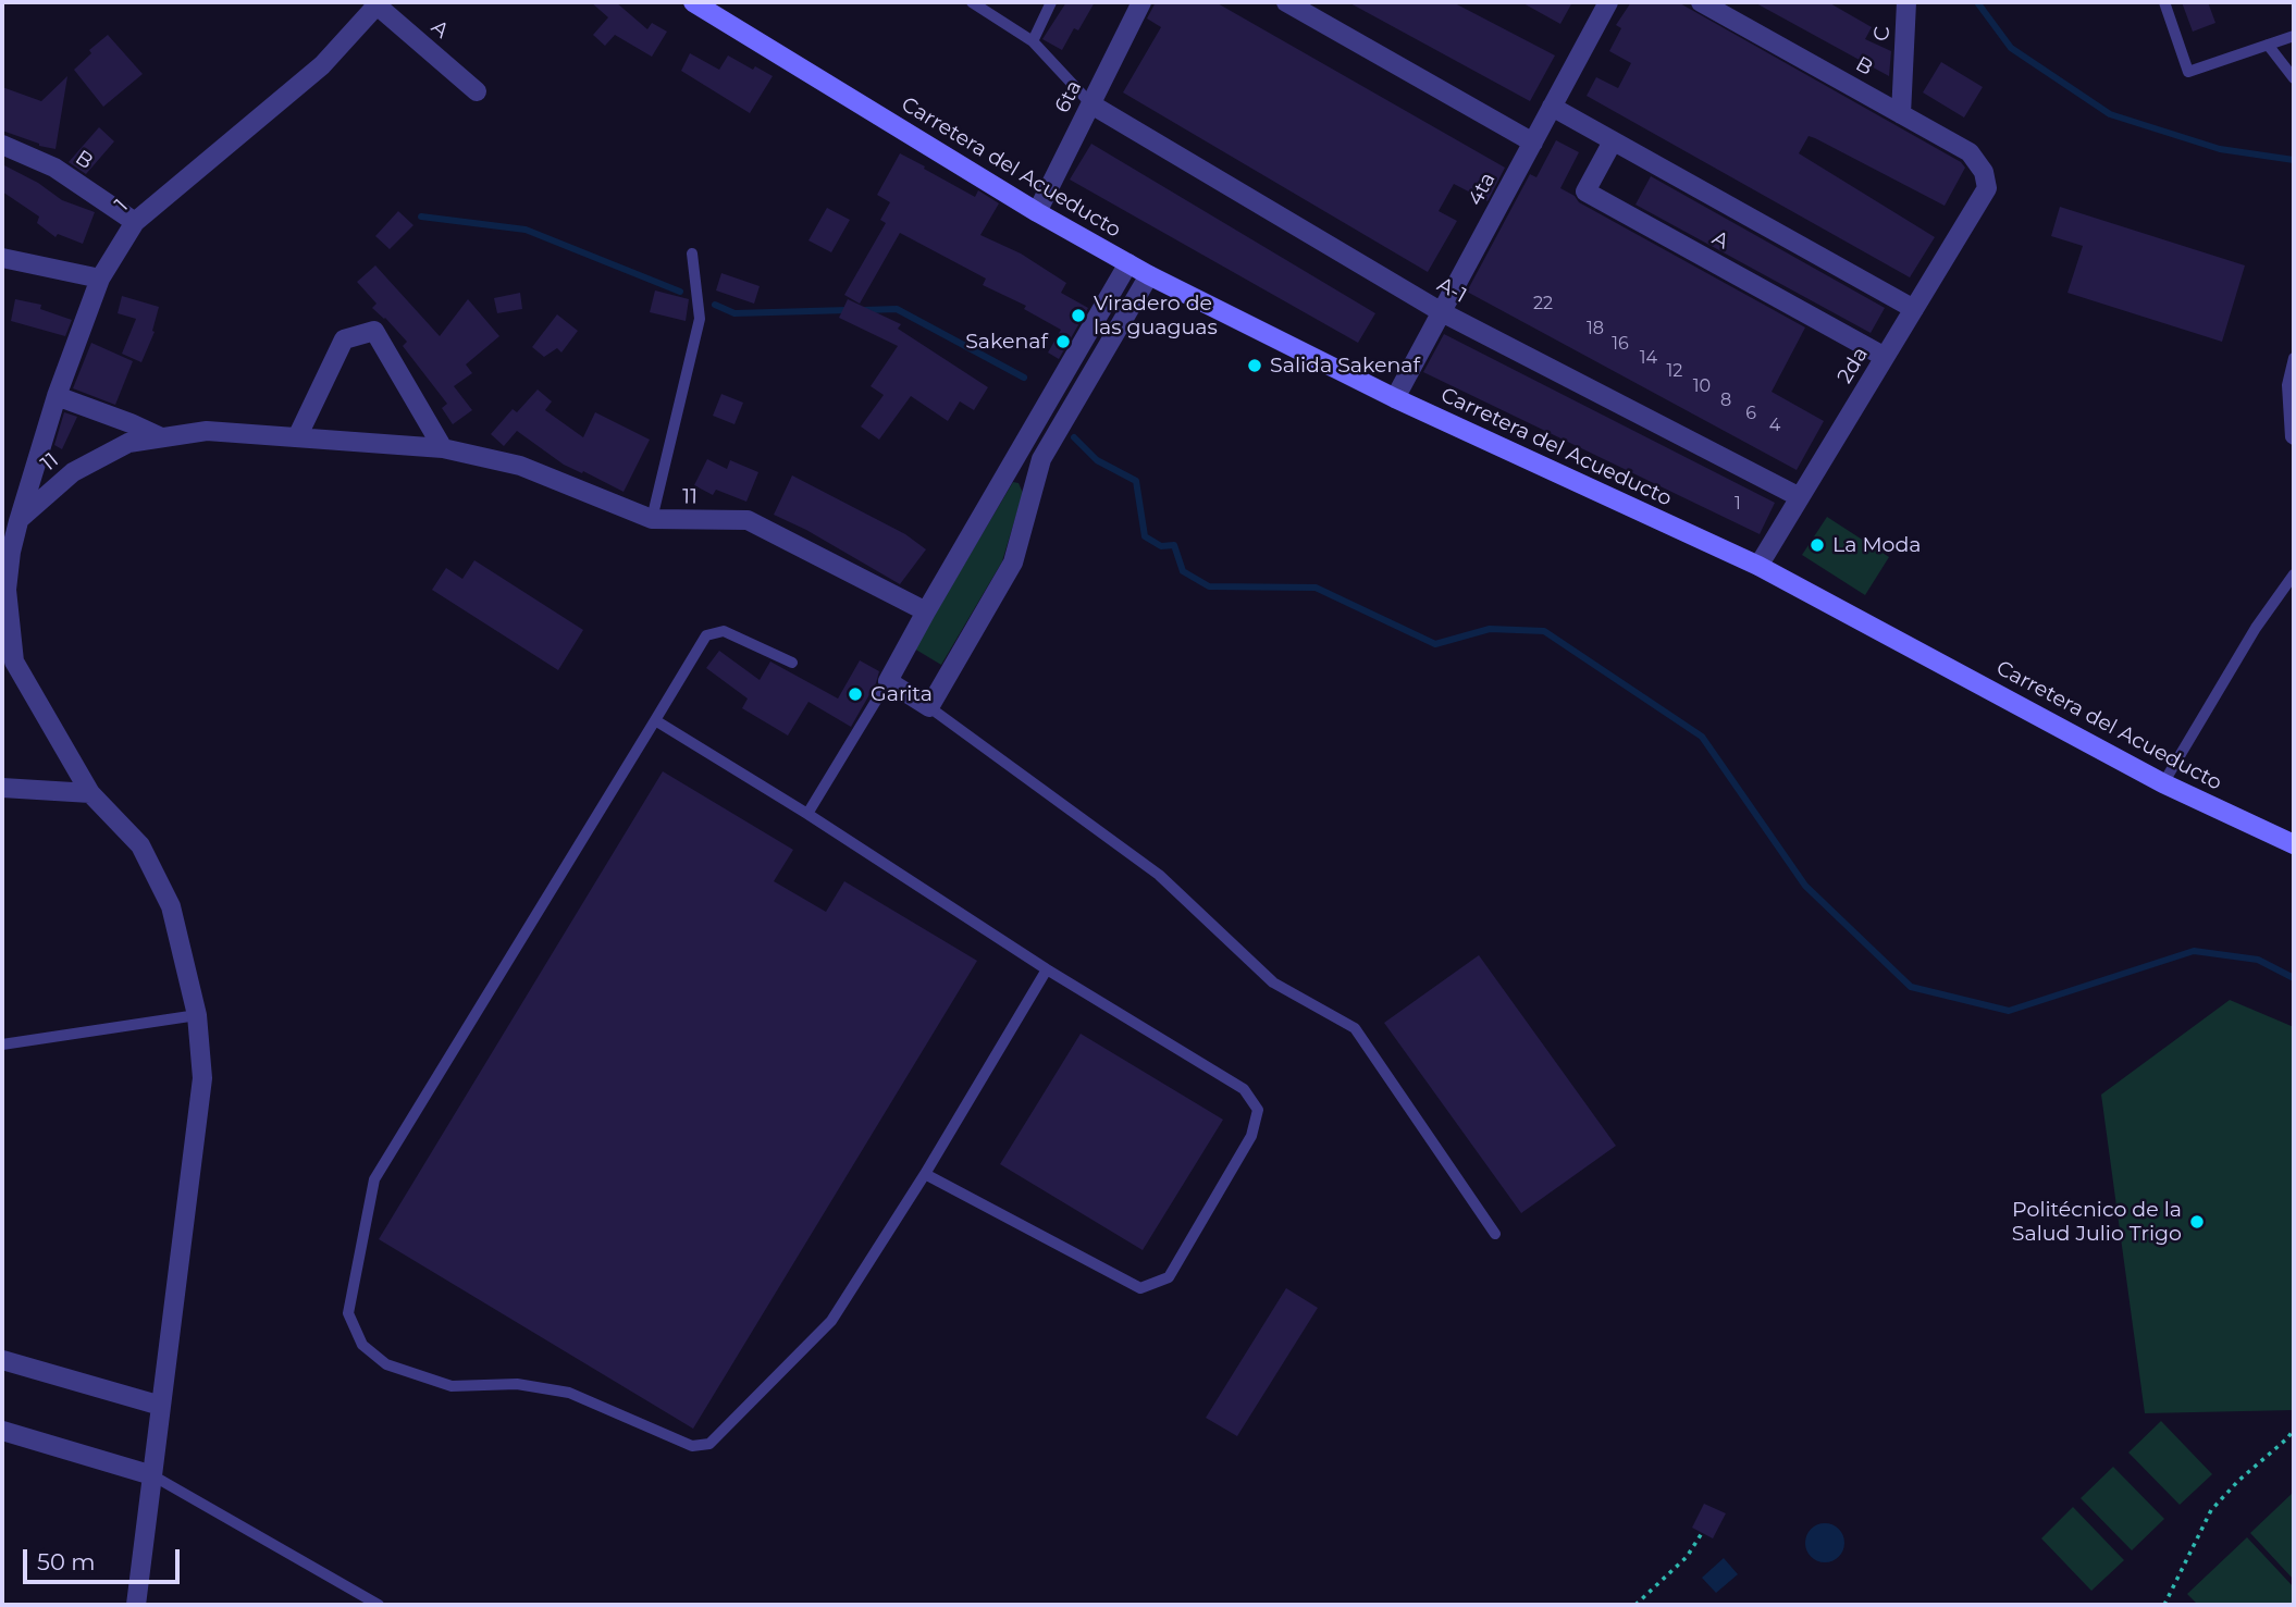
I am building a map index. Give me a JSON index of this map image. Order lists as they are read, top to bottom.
{
  "streets": {
    "street": [
      "A",
      "C",
      "B",
      "6ta",
      "Carretera del Acueducto",
      "4ta",
      "1",
      "A-1",
      "2da",
      "11"
    ]
  },
  "crossings": [
    ["A", "4ta"],
    ["A", "1"],
    ["A", "2da"],
    ["C", "B"],
    ["B", "1"],
    ["B", "2da"],
    ["6ta", "Carretera del Acueducto"],
    ["6ta", "A-1"],
    ["Carretera del Acueducto", "4ta"],
    ["Carretera del Acueducto", "2da"],
    ["4ta", "A-1"],
    ["1", "11"],
    ["A-1", "2da"]
  ],
  "places": [
    "Viradero de las guaguas",
    "Sakenaf",
    "Salida Sakenaf",
    "La Moda",
    "Garita",
    "Politécnico de la Salud Julio Trigo"
  ],
  "house_numbers": [
    "22",
    "18",
    "16",
    "14",
    "12",
    "10",
    "8",
    "6",
    "4",
    "1"
  ],
  "scale_bar": "50 m"
}
